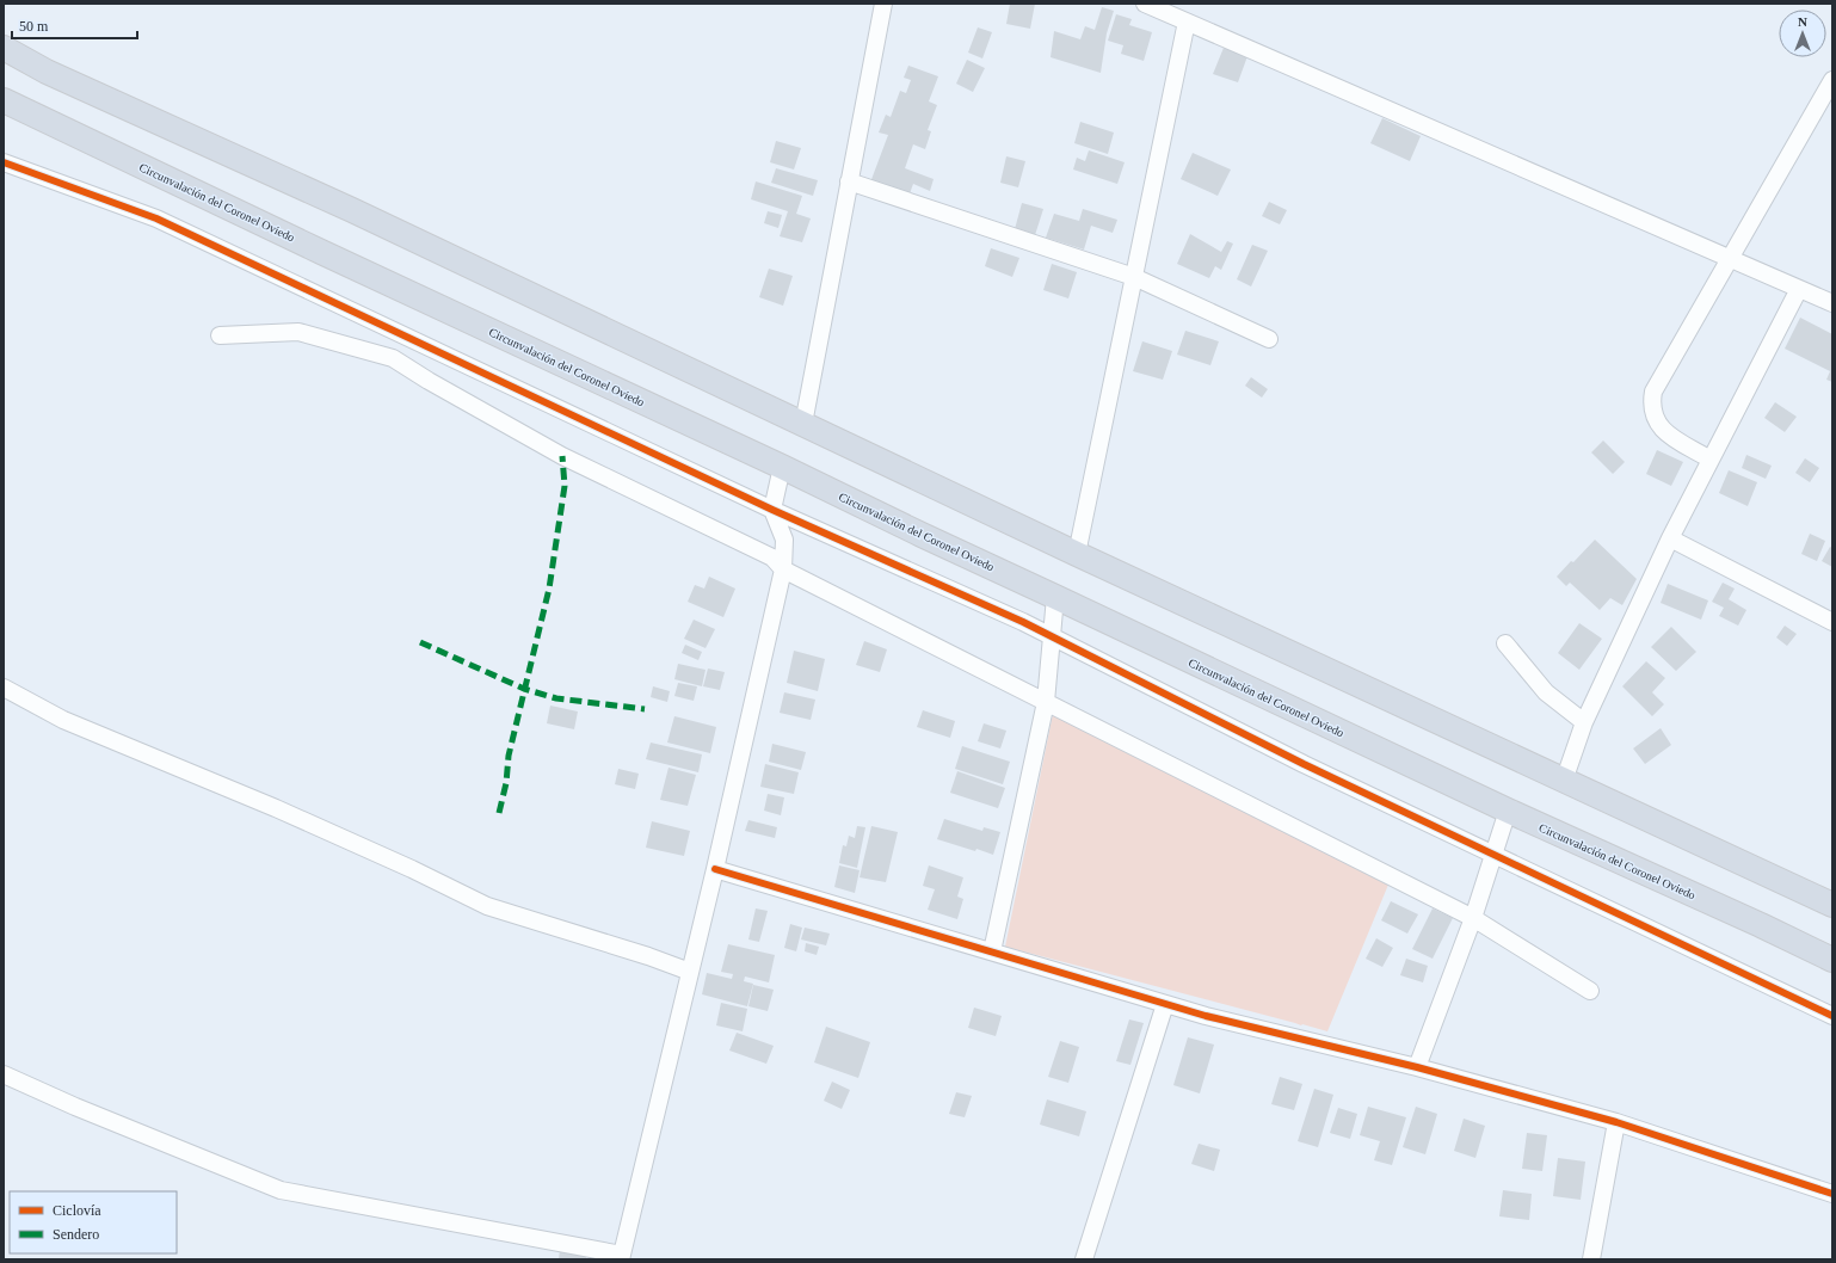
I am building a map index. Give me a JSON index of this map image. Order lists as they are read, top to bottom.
{
  "streets": {
    "highway": ["Circunvalación del Coronel Oviedo"]
  },
  "legend": ["Ciclovía", "Sendero"],
  "scale_bar": "50 m",
  "north": "top"
}
